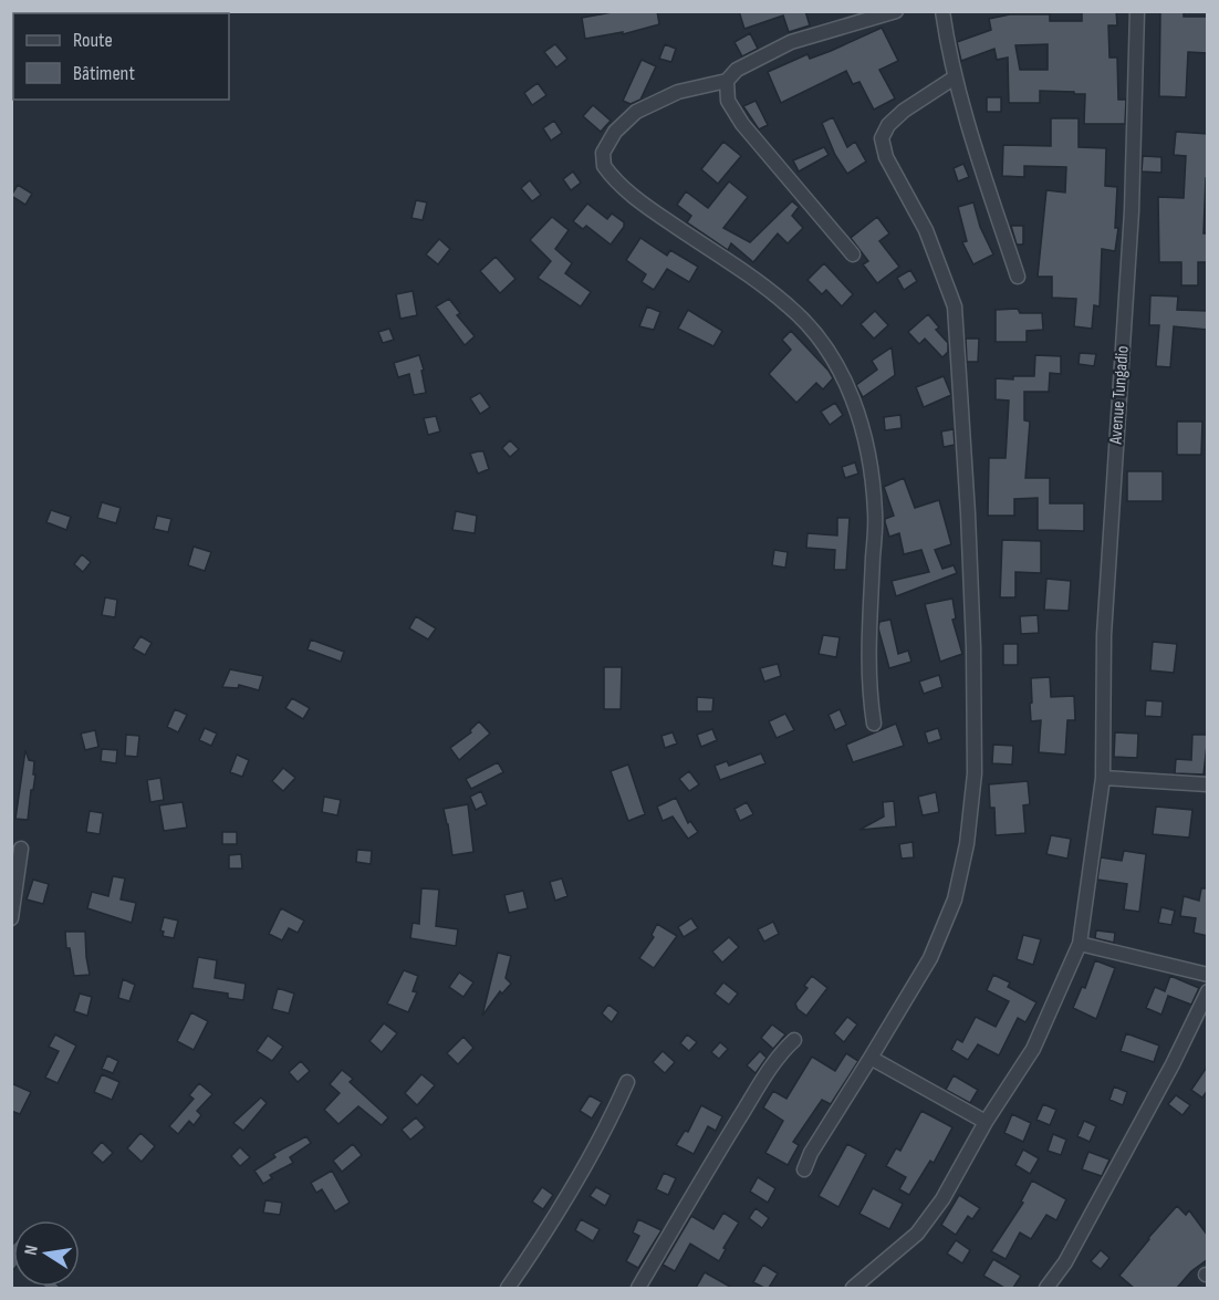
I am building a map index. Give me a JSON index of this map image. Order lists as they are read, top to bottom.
{
  "streets": {
    "street": ["Avenue Tungadio"]
  },
  "legend": ["Route", "Bâtiment"],
  "north": "left"
}
